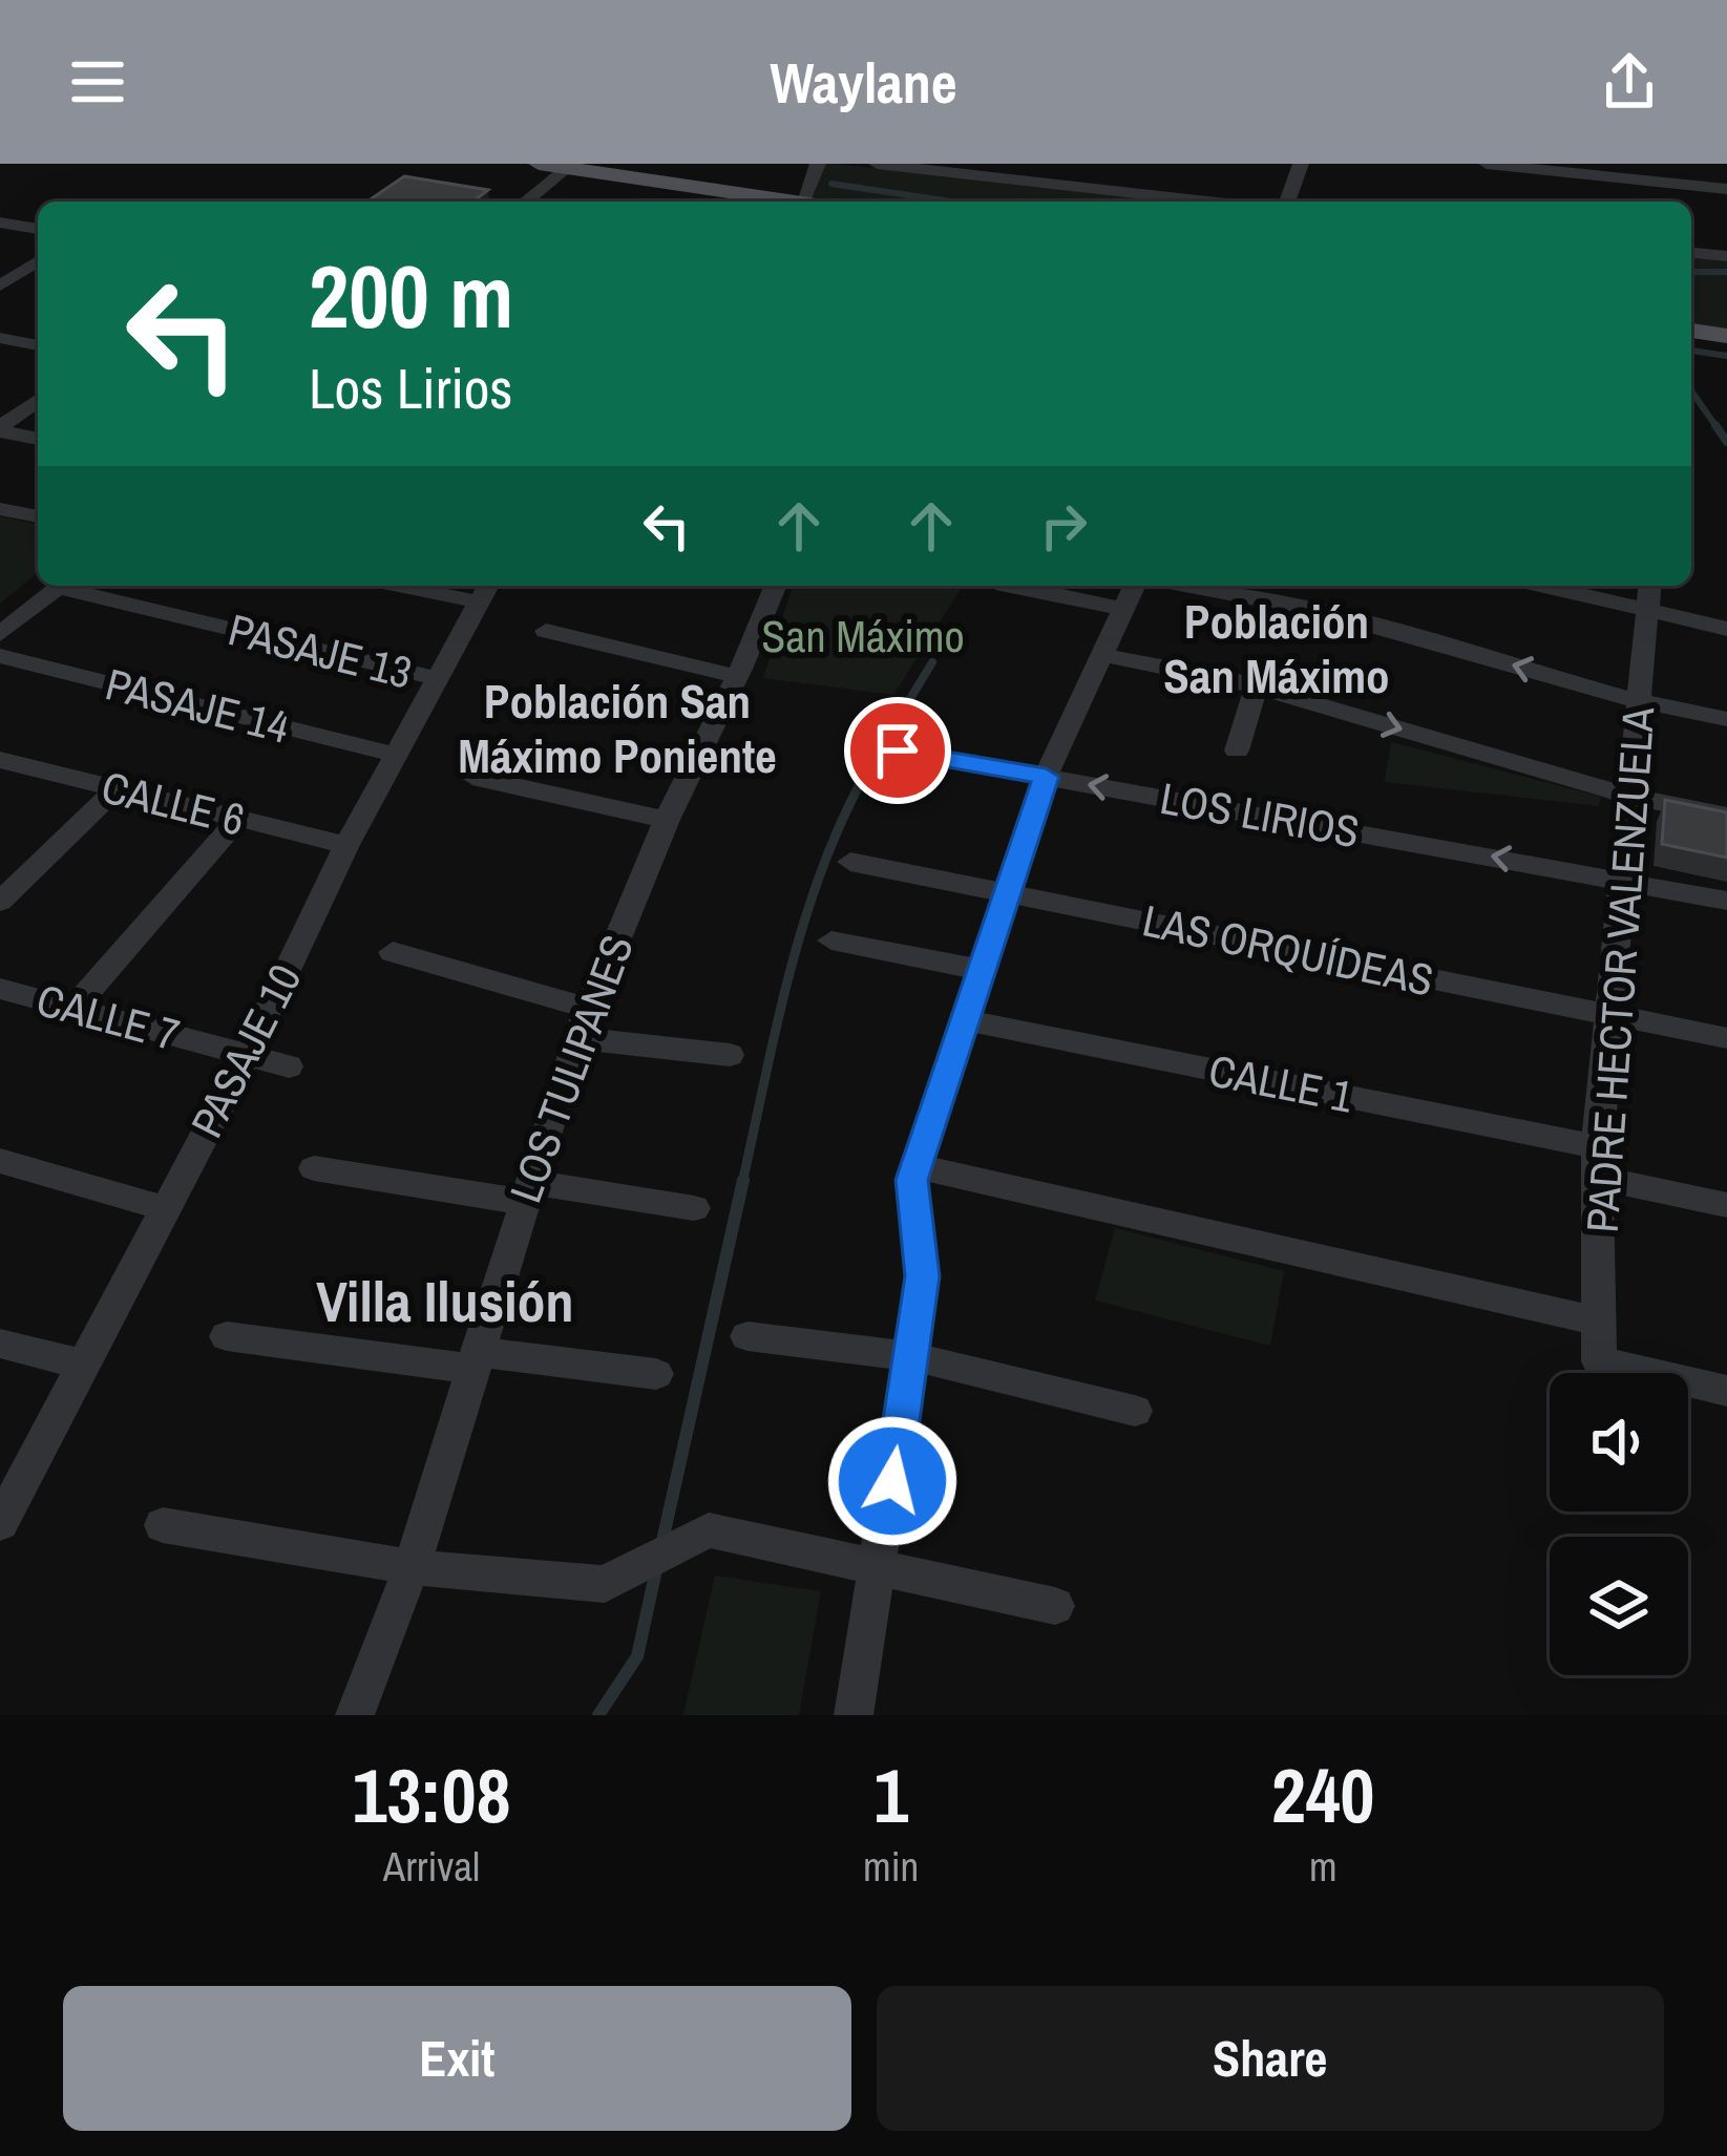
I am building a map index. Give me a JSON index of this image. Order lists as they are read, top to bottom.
{
  "streets": {
    "street": [
      "PASAJE 13",
      "PASAJE 14",
      "CALLE 6",
      "LOS LIRIOS",
      "LAS ORQUÍDEAS",
      "PADRE HECTOR VALENZUELA",
      "CALLE 7",
      "PASAJE 10",
      "LOS TULIPANES",
      "CALLE 1"
    ]
  },
  "crossings": [
    ["PASAJE 13", "PASAJE 10"],
    ["PASAJE 14", "PASAJE 10"],
    ["CALLE 6", "PASAJE 10"],
    ["LOS LIRIOS", "PADRE HECTOR VALENZUELA"],
    ["LAS ORQUÍDEAS", "PADRE HECTOR VALENZUELA"],
    ["PADRE HECTOR VALENZUELA", "CALLE 1"],
    ["CALLE 7", "PASAJE 10"]
  ],
  "districts": ["Población San Máximo", "Población San Máximo Poniente", "Villa Ilusión"],
  "parks": ["San Máximo"],
  "page": {
    "header": "Waylane",
    "turn": ["200 m", "Los Lirios"],
    "eta": [
      "13:08",
      "Arrival",
      "1",
      "min",
      "240",
      "m"
    ],
    "buttons": ["Exit", "Share"]
  }
}
